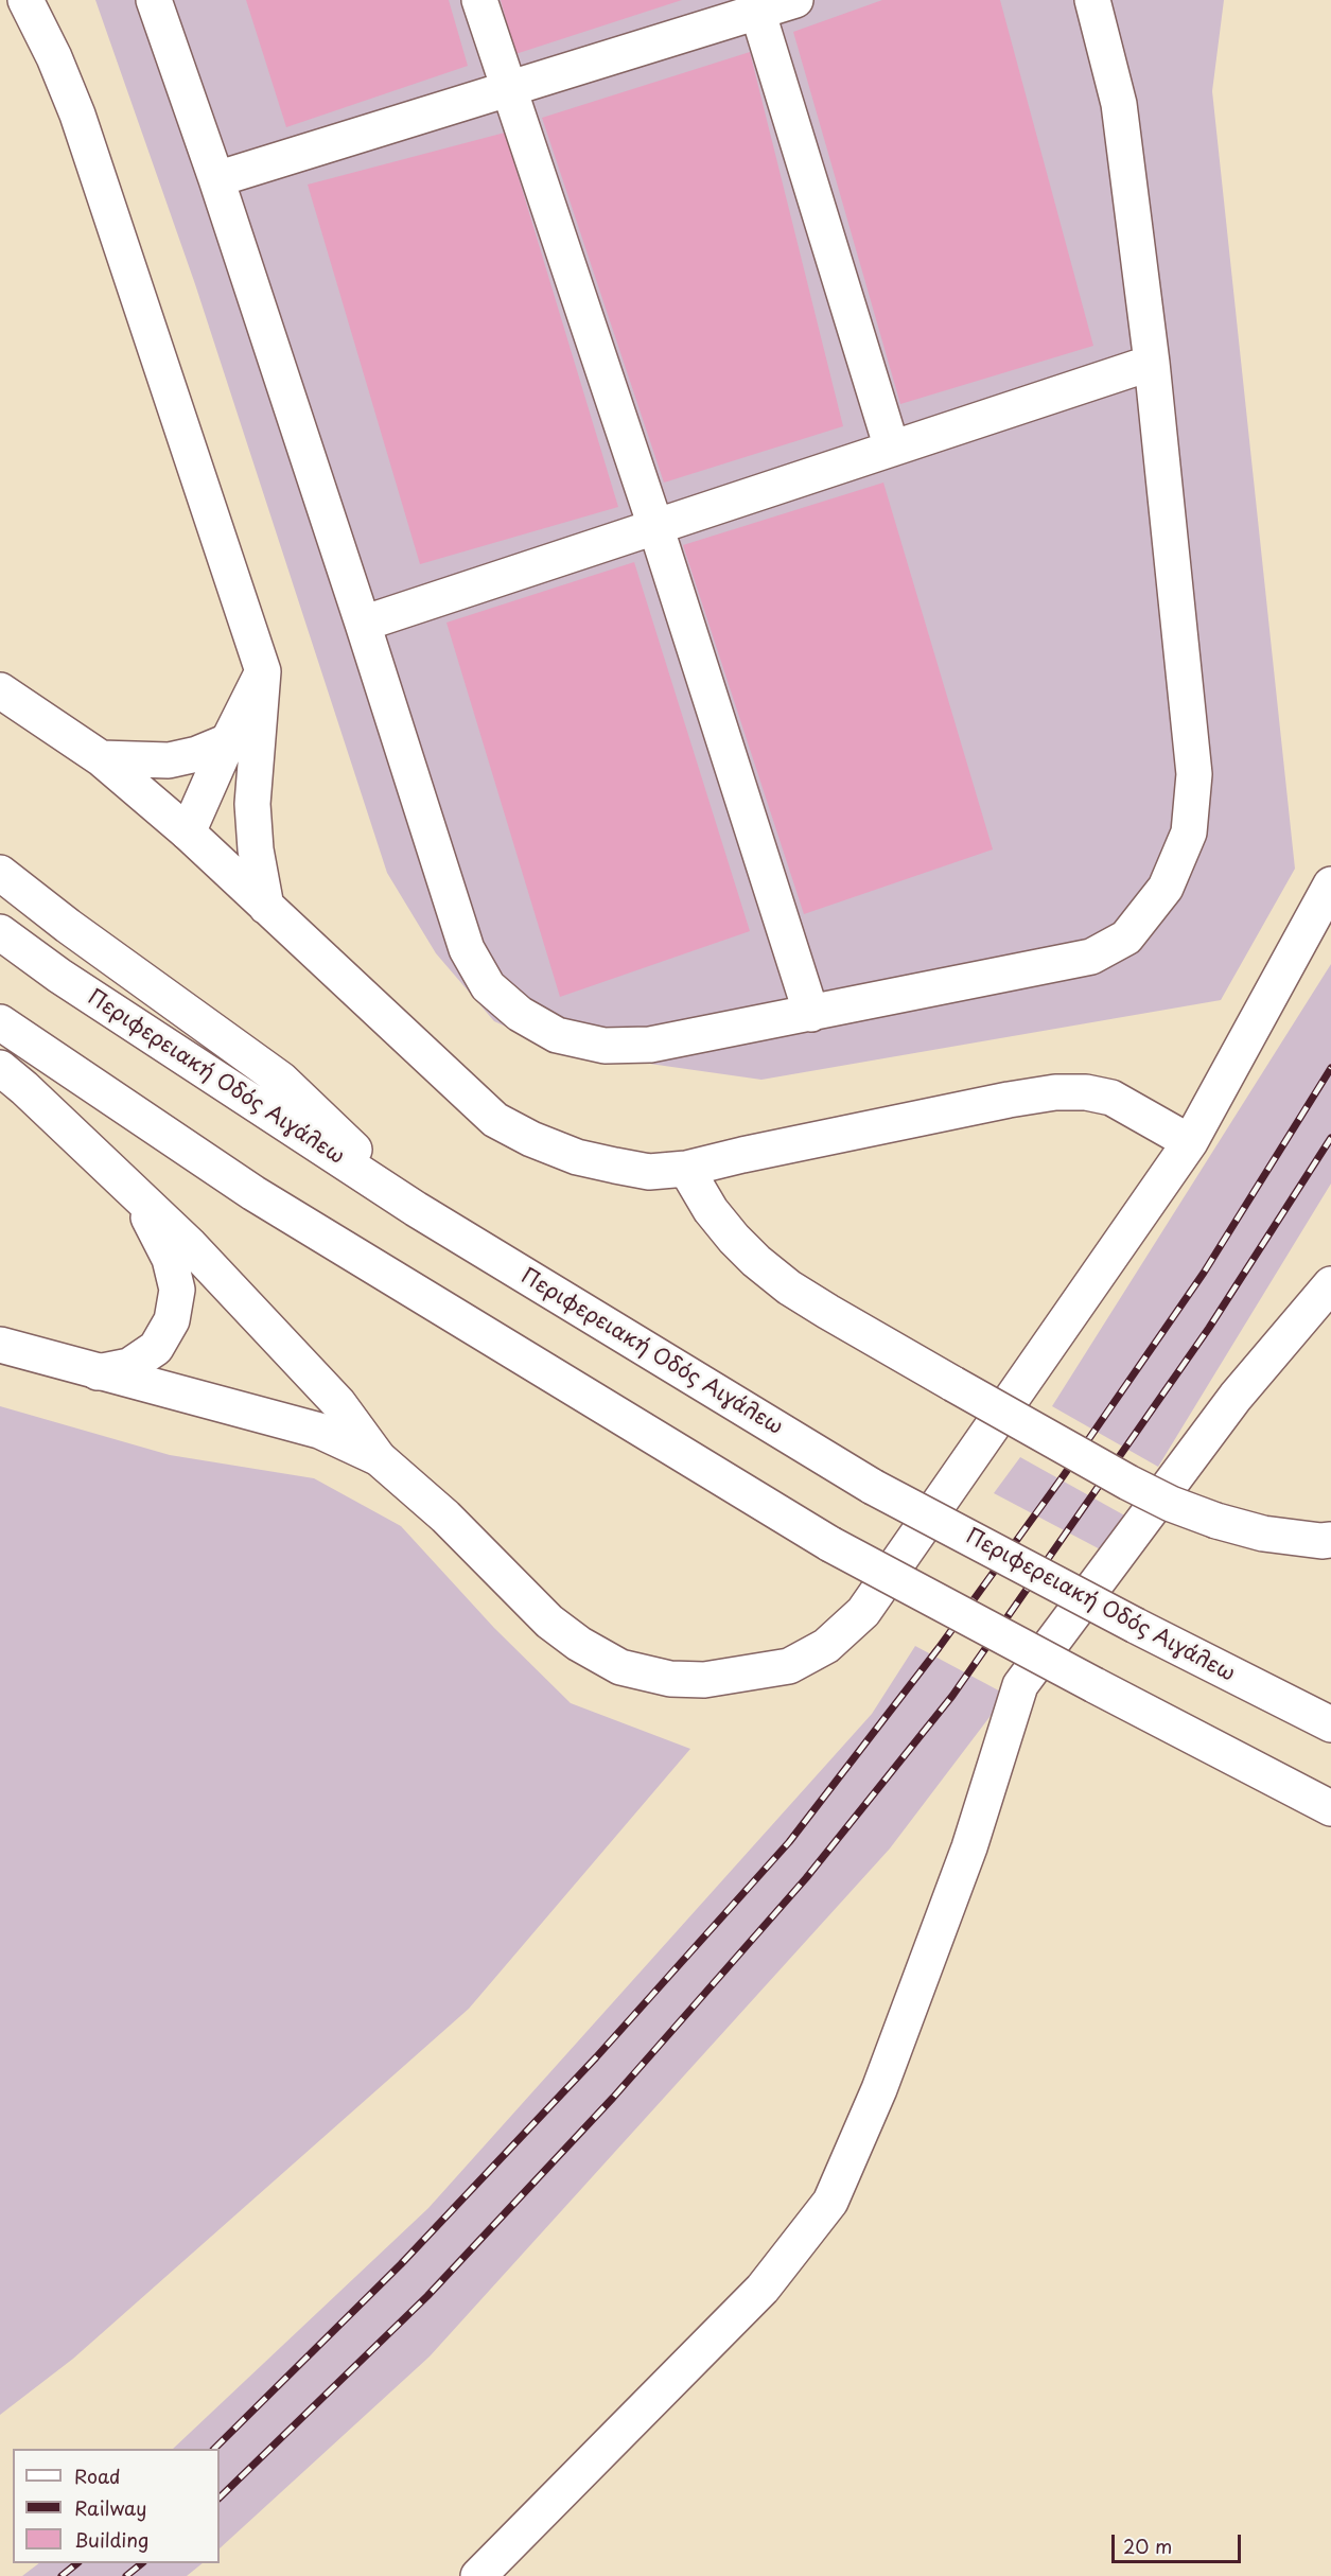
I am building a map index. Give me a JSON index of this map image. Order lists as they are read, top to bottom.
{
  "streets": {
    "main road": ["Περιφερειακή Οδός Αιγάλεω"]
  },
  "legend": ["Road", "Railway", "Building"],
  "scale_bar": "20 m"
}
